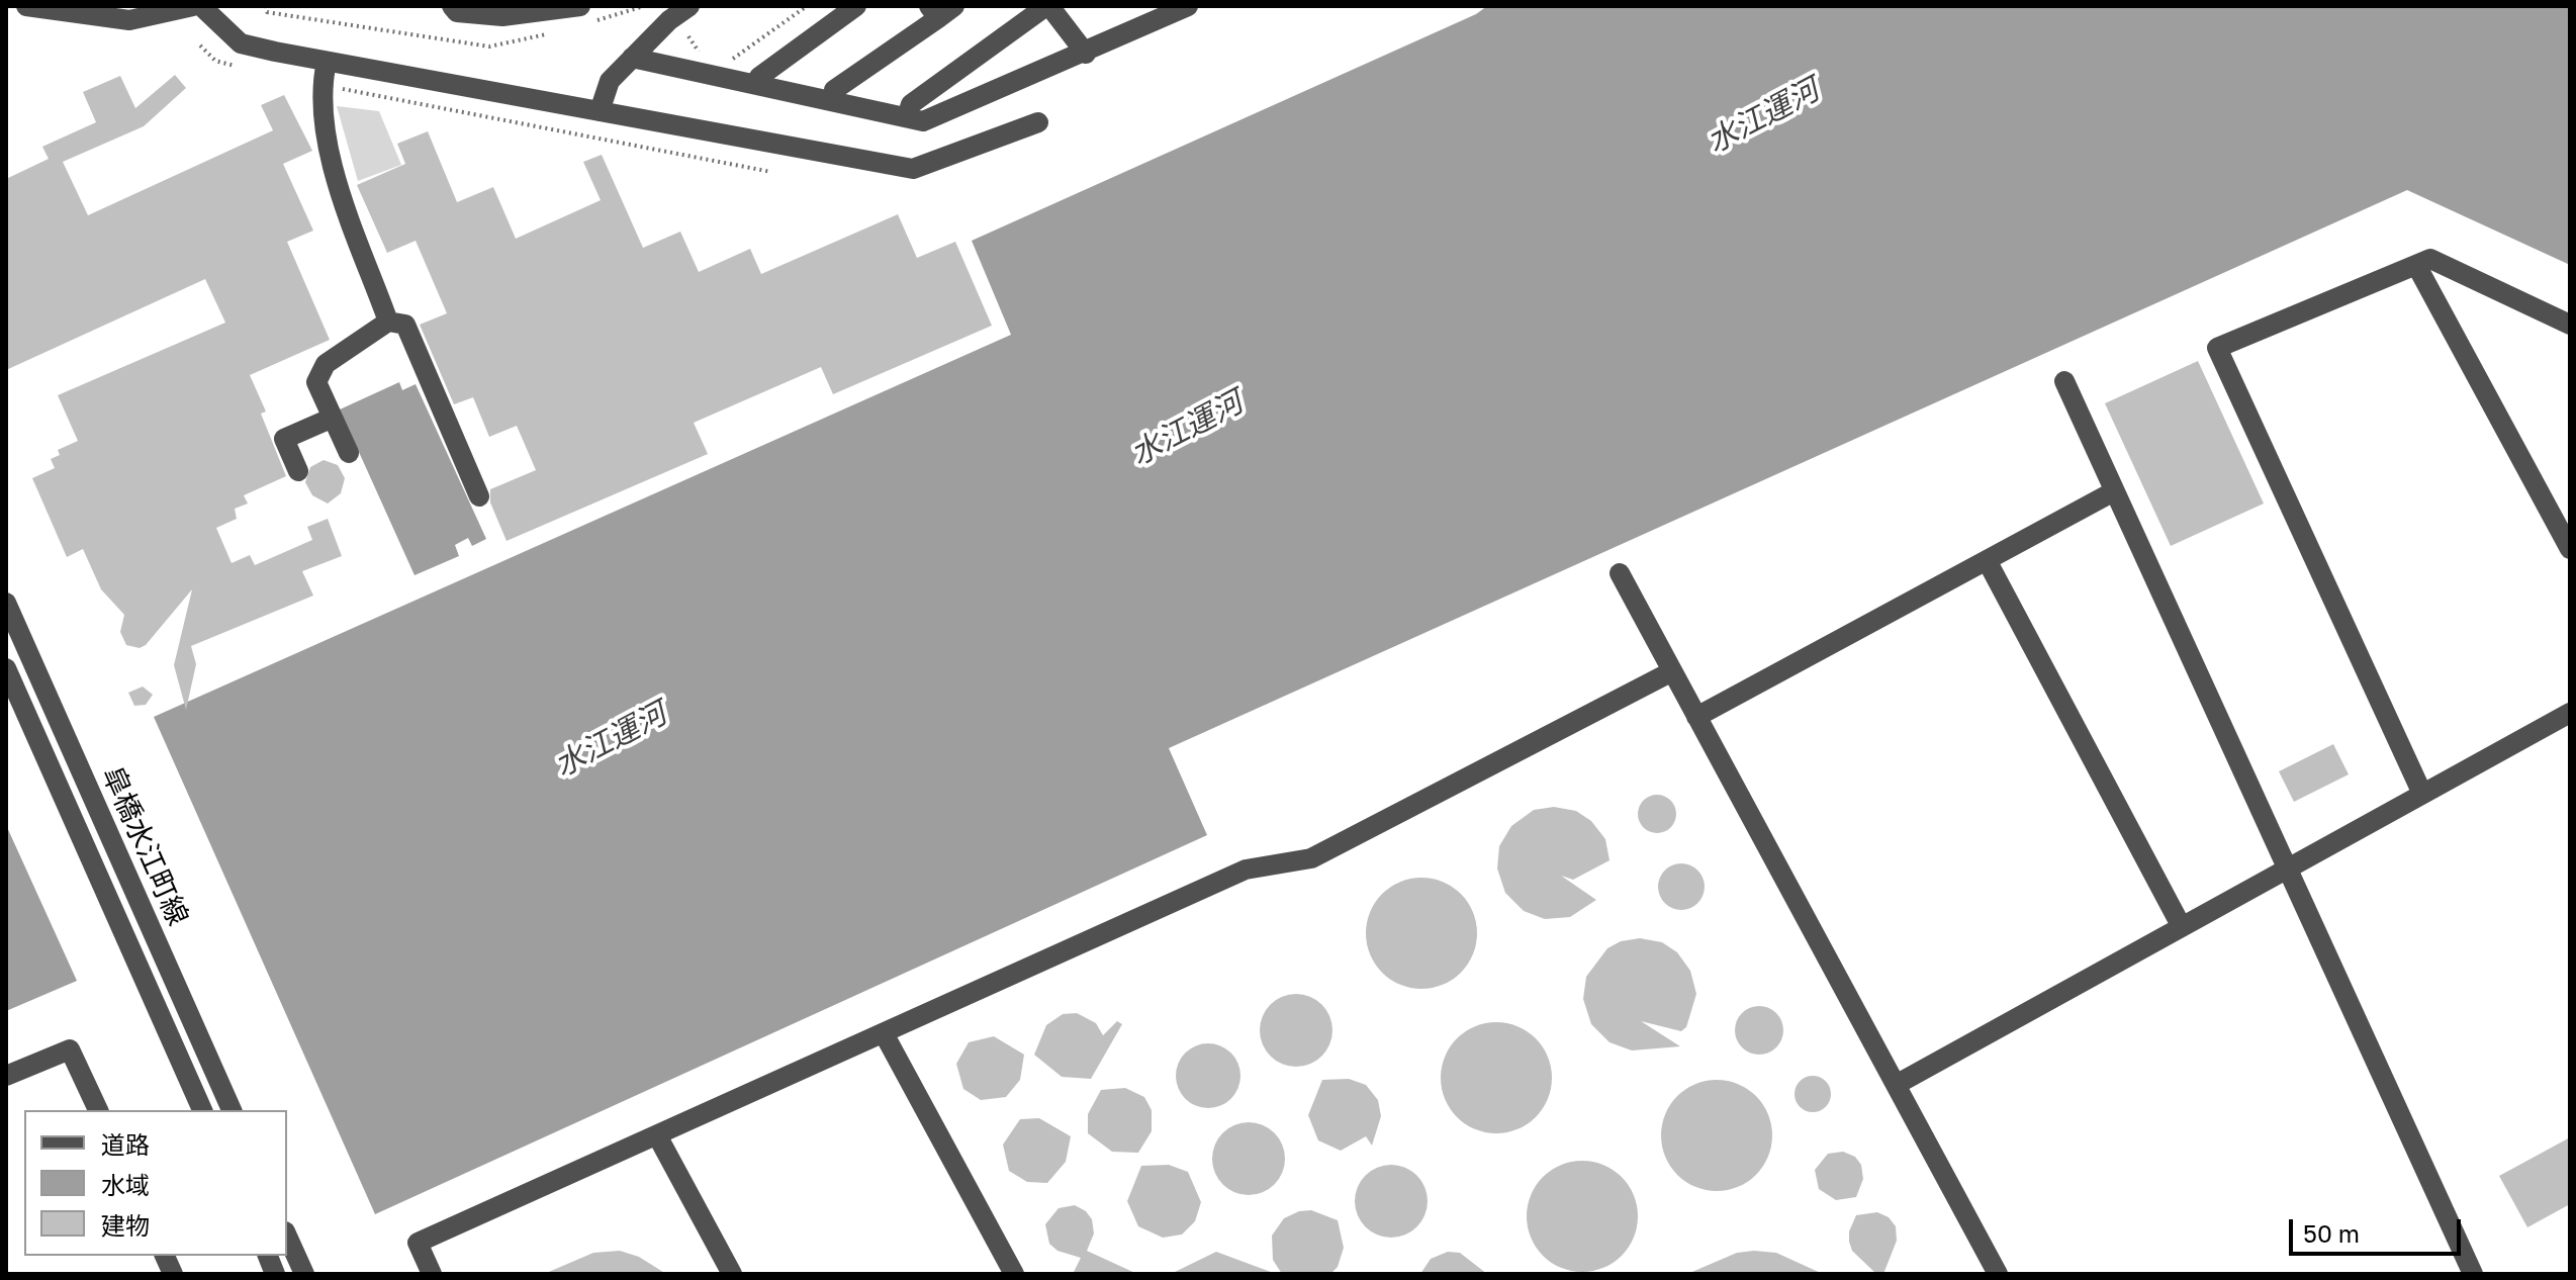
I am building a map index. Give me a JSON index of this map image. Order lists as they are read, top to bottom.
{
  "streets": {
    "street": ["皐橋水江町線"]
  },
  "water": ["水江運河"],
  "legend": ["道路", "水域", "建物"],
  "scale_bar": "50 m"
}
